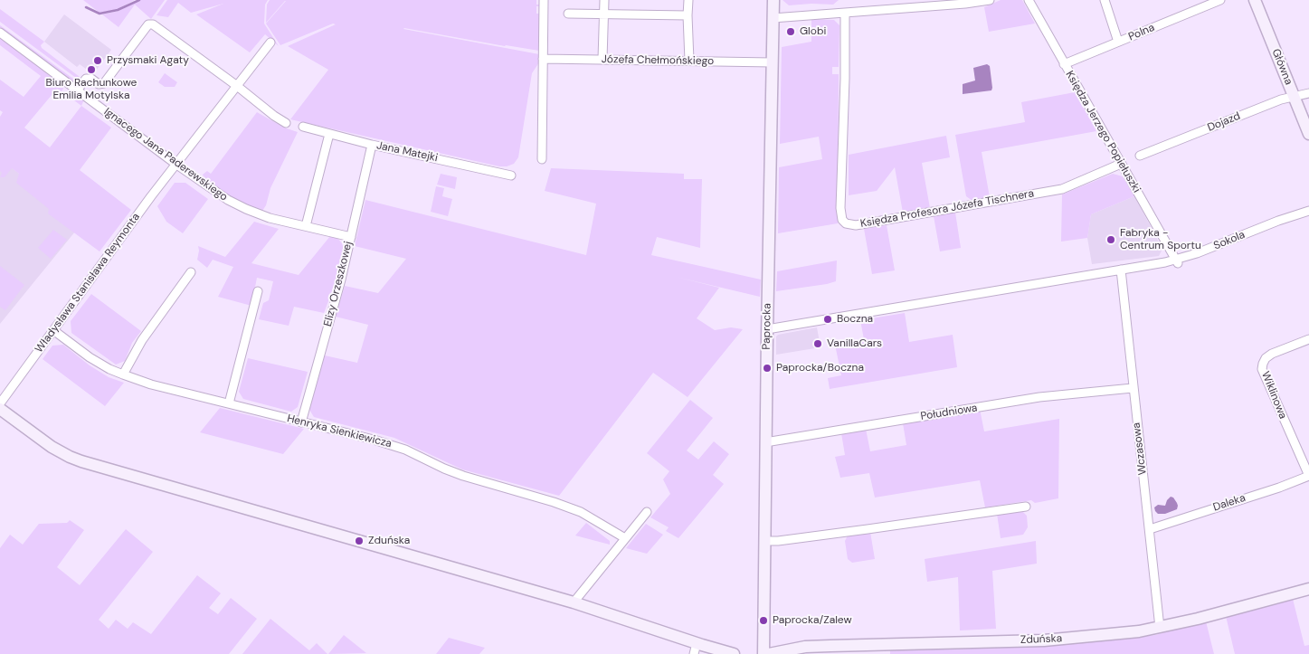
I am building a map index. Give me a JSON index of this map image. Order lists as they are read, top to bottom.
{
  "streets": {
    "street": [
      "Polna",
      "Józefa Chełmońskiego",
      "Główna",
      "Dojazd",
      "Księdza Jerzego Popiełuszki",
      "Jana Matejki",
      "Ignacego Jana Paderewskiego",
      "Księdza Profesora Józefa Tischnera",
      "Sokola",
      "Władysława Stanisława Reymonta",
      "Elizy Orzeszkowej",
      "Paprocka",
      "Wiklinowa",
      "Południowa",
      "Henryka Sienkiewicza",
      "Wczasowa",
      "Daleka",
      "Zduńska"
    ]
  },
  "crossings": [
    ["Polna", "Księdza Jerzego Popiełuszki"],
    ["Józefa Chełmońskiego", "Paprocka"],
    ["Główna", "Dojazd"],
    ["Księdza Jerzego Popiełuszki", "Księdza Profesora Józefa Tischnera"],
    ["Księdza Jerzego Popiełuszki", "Sokola"],
    ["Jana Matejki", "Elizy Orzeszkowej"],
    ["Ignacego Jana Paderewskiego", "Władysława Stanisława Reymonta"],
    ["Ignacego Jana Paderewskiego", "Elizy Orzeszkowej"],
    ["Sokola", "Wczasowa"],
    ["Władysława Stanisława Reymonta", "Henryka Sienkiewicza"],
    ["Elizy Orzeszkowej", "Henryka Sienkiewicza"],
    ["Paprocka", "Południowa"],
    ["Wiklinowa", "Daleka"],
    ["Południowa", "Wczasowa"],
    ["Wczasowa", "Daleka"],
    ["Wczasowa", "Zduńska"]
  ],
  "places": [
    "Globi",
    "Przysmaki Agaty",
    "Biuro Rachunkowe Emilia Motylska",
    "Fabryka - Centrum Sportu",
    "Boczna",
    "VanillaCars",
    "Paprocka/Boczna",
    "Zduńska",
    "Paprocka/Zalew"
  ]
}
